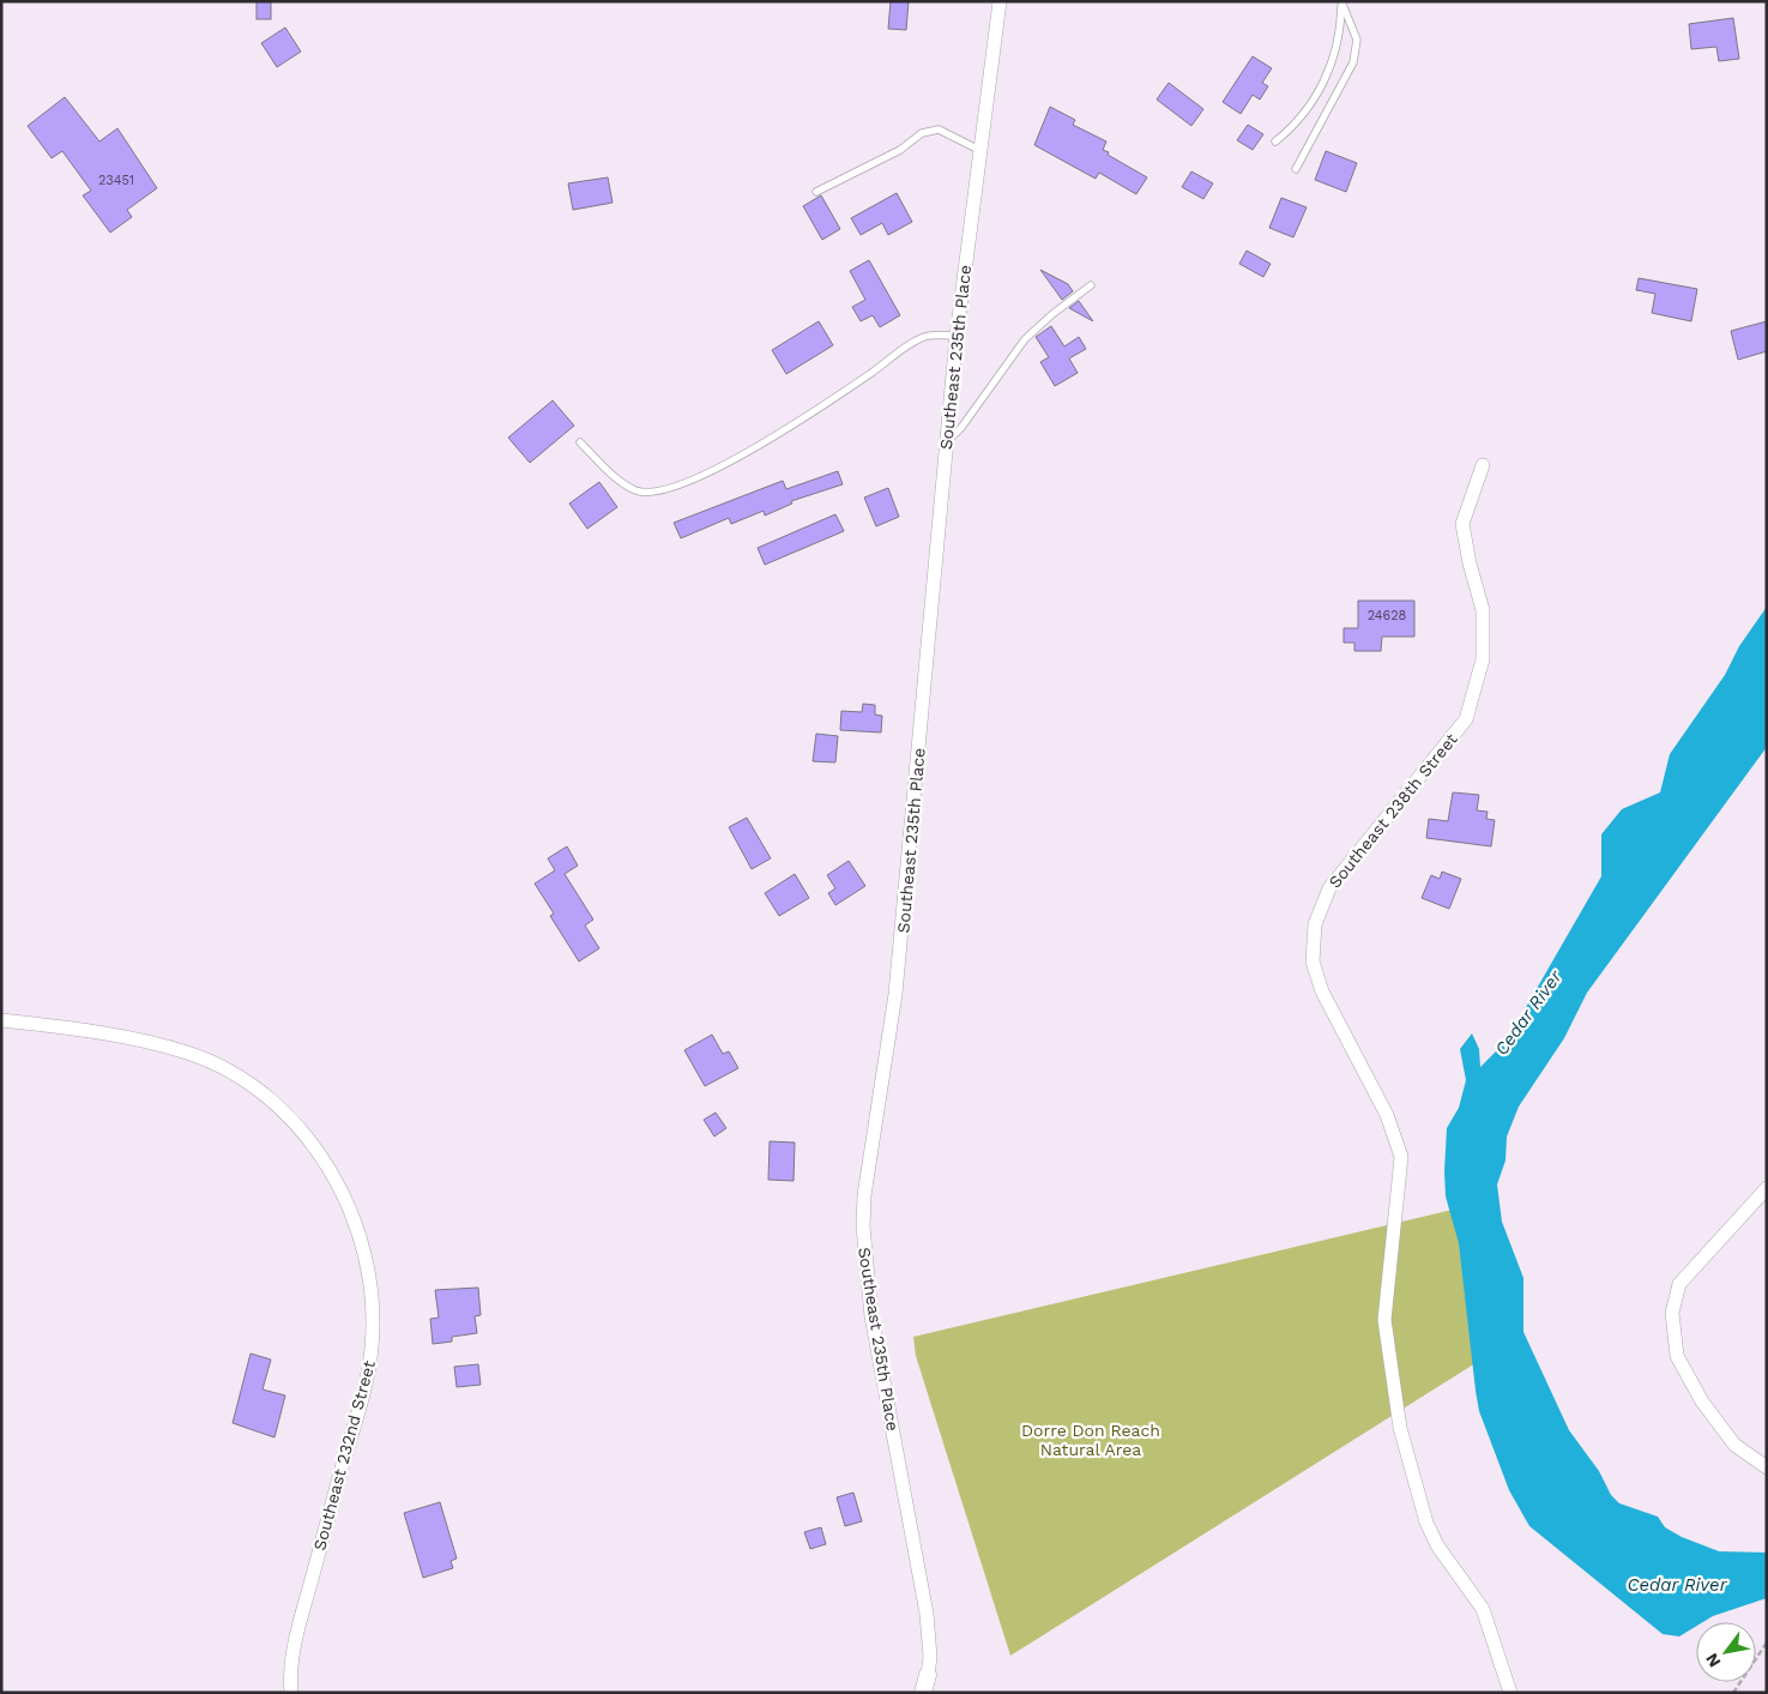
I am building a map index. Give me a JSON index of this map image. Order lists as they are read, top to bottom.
{
  "streets": {
    "street": ["Southeast 235th Place", "Southeast 238th Street", "Southeast 232nd Street"]
  },
  "water": ["Cedar River"],
  "parks": ["Dorre Don Reach Natural Area"],
  "house_numbers": ["23451", "24628"],
  "north": "bottom left"
}
